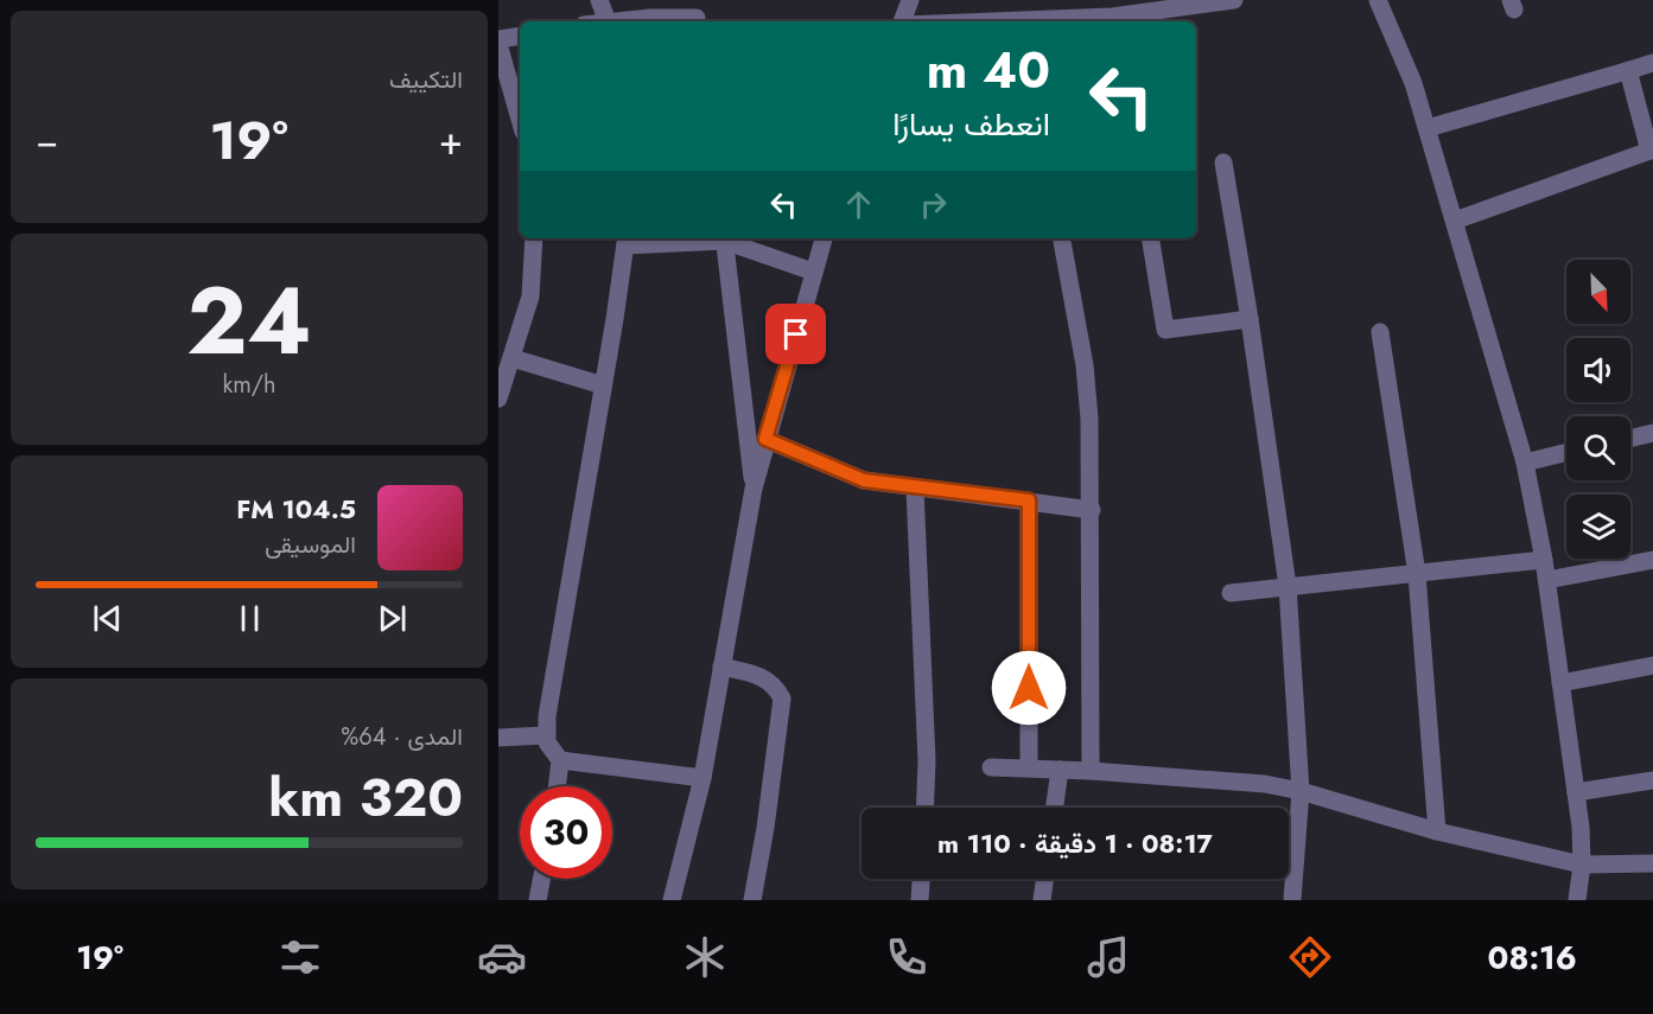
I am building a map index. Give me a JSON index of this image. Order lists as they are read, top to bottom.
{
  "north": "bottom right",
  "page": {
    "tile": [
      "التكييف",
      ["24", "km/h"],
      ["المدى · 64%", "320 km"]
    ],
    "turn": ["40 m", "انعطف يسارًا"],
    "heat": ["−", "19°", "+"],
    "song": ["104.5 FM", "الموسيقى"],
    "limit": "30",
    "trip": "08:17 · 1 دقيقة · 110 m",
    "tabs": ["08:16", "19°"]
  }
}
